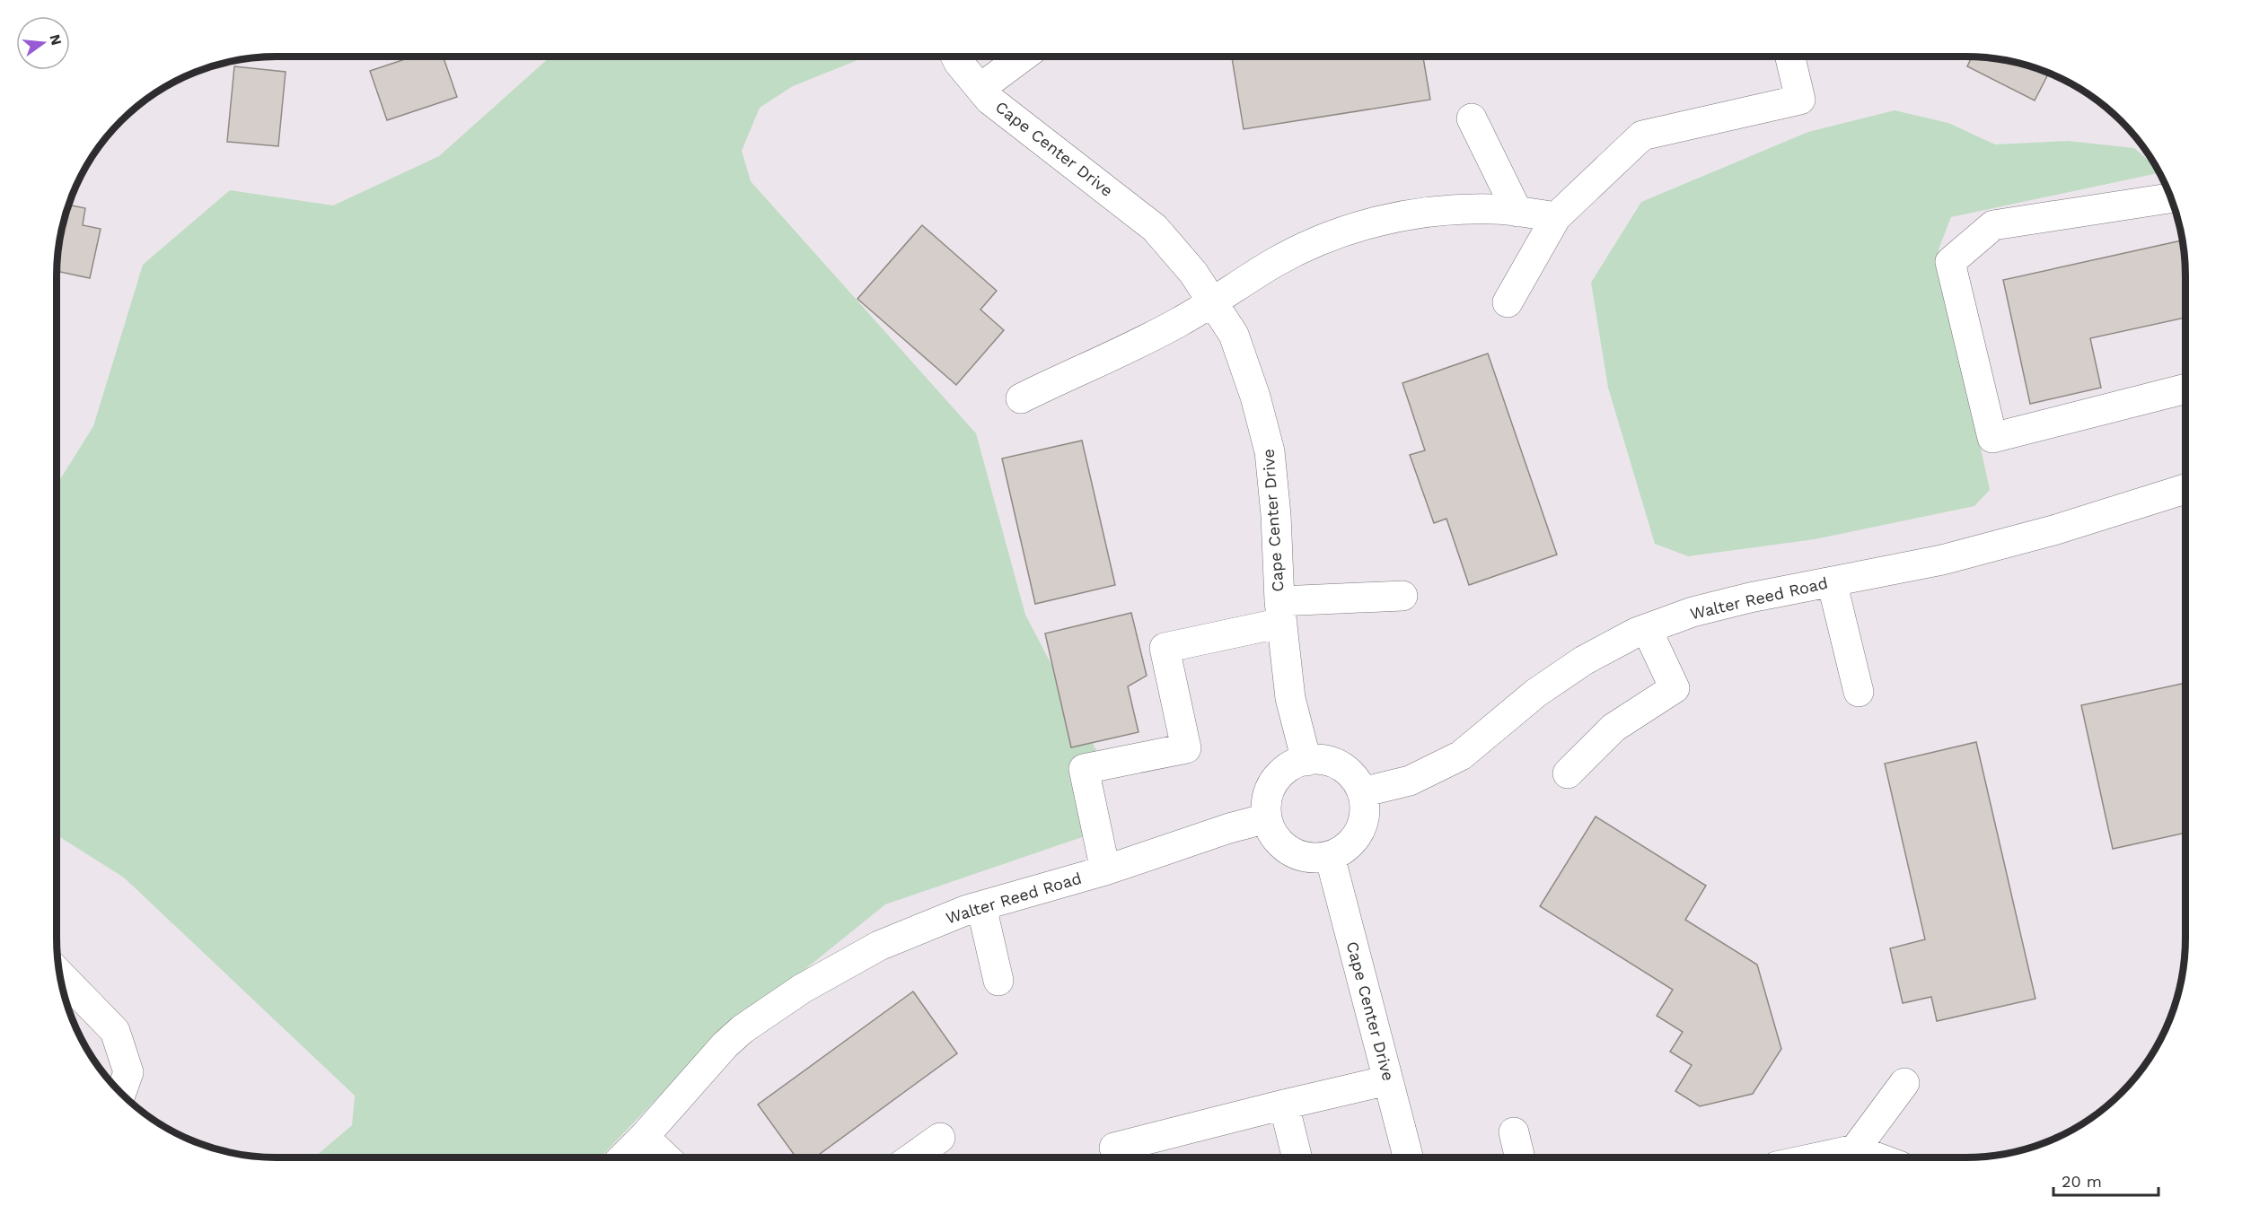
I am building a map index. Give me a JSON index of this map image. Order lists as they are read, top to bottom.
{
  "streets": {
    "street": ["Cape Center Drive", "Walter Reed Road"]
  },
  "crossings": [
    ["Cape Center Drive", "Walter Reed Road"]
  ],
  "scale_bar": "20 m",
  "north": "right"
}
